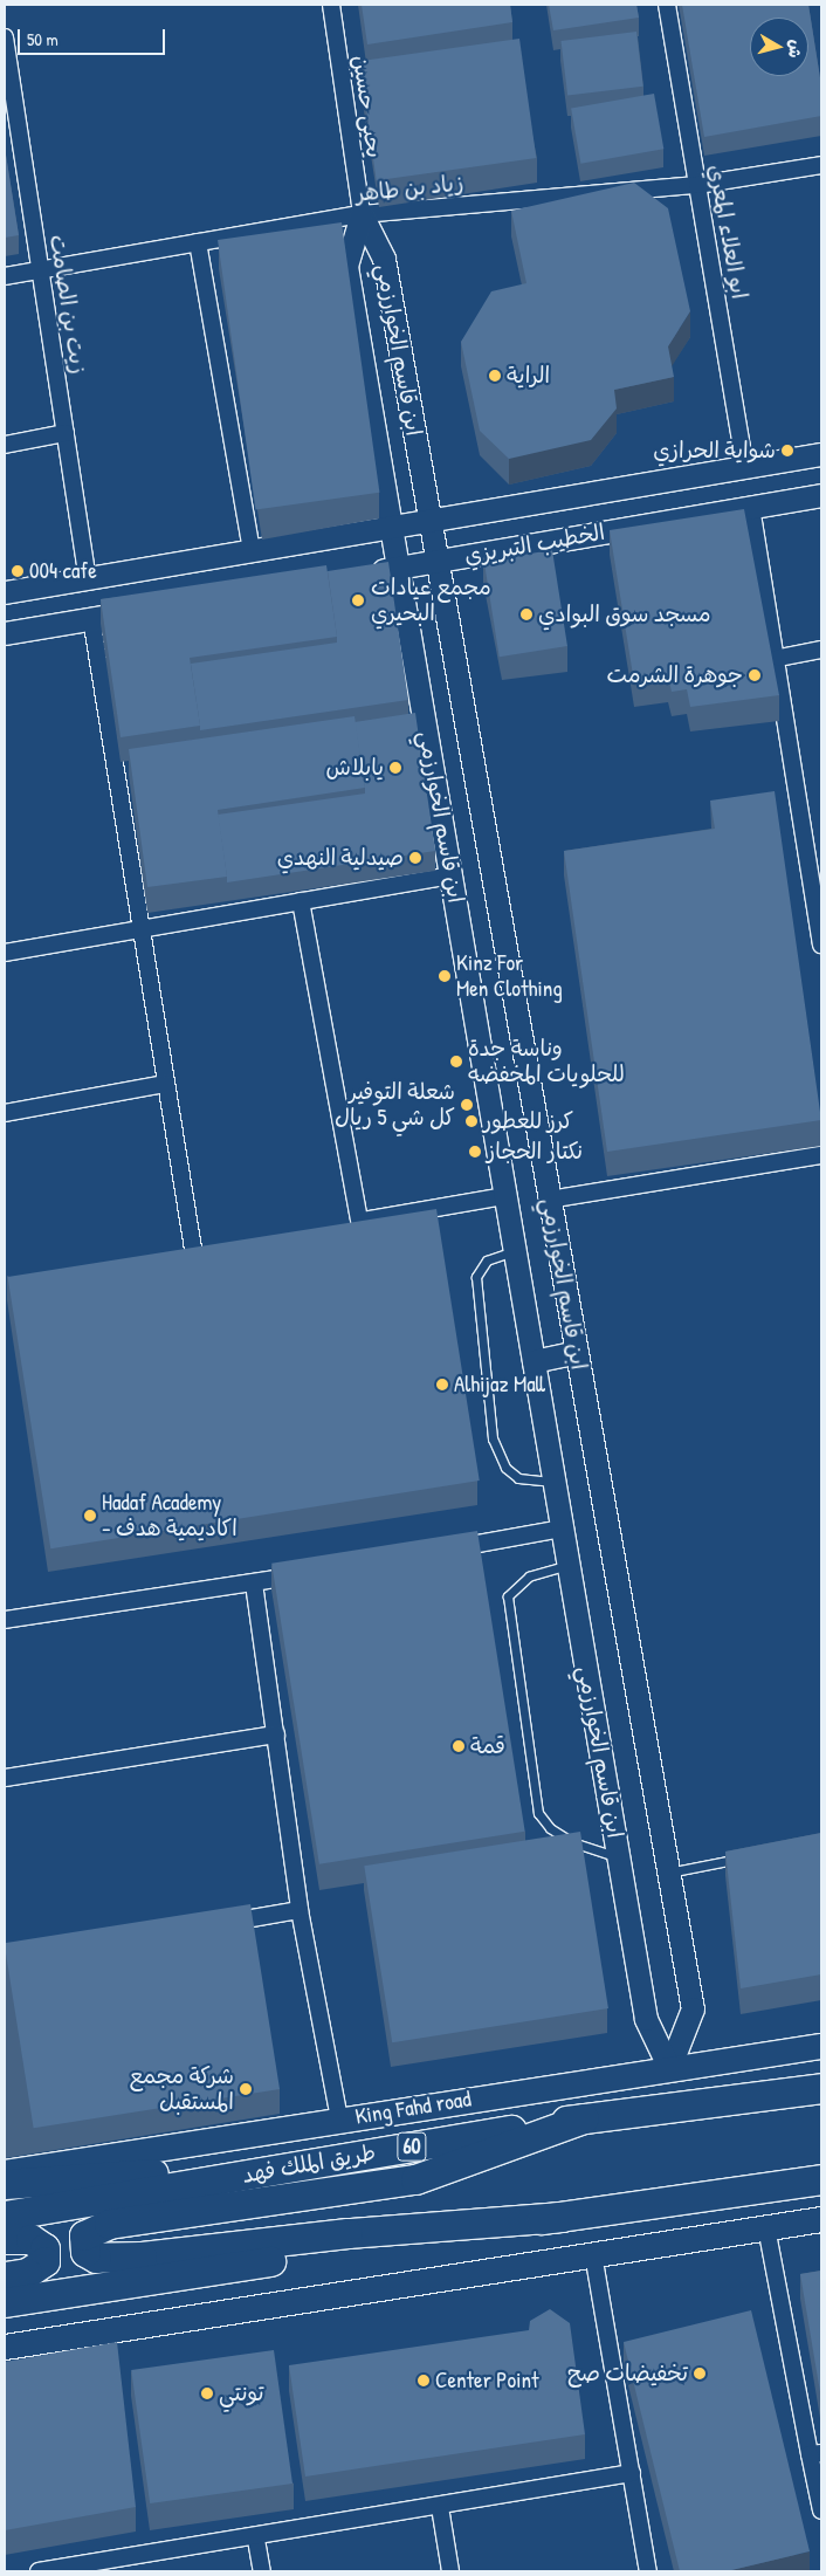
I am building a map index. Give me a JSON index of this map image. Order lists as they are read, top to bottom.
{
  "streets": {
    "highway": ["60", "طريق الملك فهد"],
    "main road": ["King Fahd road"],
    "street": [
      "يحيى حسين",
      "زياد بن طاهر",
      "ابو العلاء المعري",
      "زيت بن الصامت",
      "ابن قاسم الخوارزمي",
      "الخطيب التبريزي"
    ]
  },
  "crossings": [
    ["يحيى حسين", "زياد بن طاهر"],
    ["يحيى حسين", "ابن قاسم الخوارزمي"],
    ["زياد بن طاهر", "ابو العلاء المعري"],
    ["زياد بن طاهر", "زيت بن الصامت"],
    ["زياد بن طاهر", "ابن قاسم الخوارزمي"],
    ["ابو العلاء المعري", "الخطيب التبريزي"],
    ["زيت بن الصامت", "الخطيب التبريزي"],
    ["ابن قاسم الخوارزمي", "الخطيب التبريزي"],
    ["ابن قاسم الخوارزمي", "King Fahd road"]
  ],
  "places": [
    "الراية",
    "شواية الحرازي",
    "004 cafe",
    "مجمع عيادات البحيري",
    "مسجد سوق البوادي",
    "جوهرة الشرمت",
    "يابلاش",
    "صيدلية النهدي",
    "Kinz For Men Clothing",
    "وناسة جدة للحلويات المخفضه",
    "شعلة التوفير كل شي 5 ريال",
    "كرز للعطور",
    "نكتار الحجاز",
    "Alhijaz Mall",
    "Hadaf Academy - اكاديمية هدف",
    "قمة",
    "شركة مجمع المستقبل",
    "تخفيضات صح",
    "Center Point",
    "تونتي"
  ],
  "scale_bar": "50 m",
  "north": "right"
}
